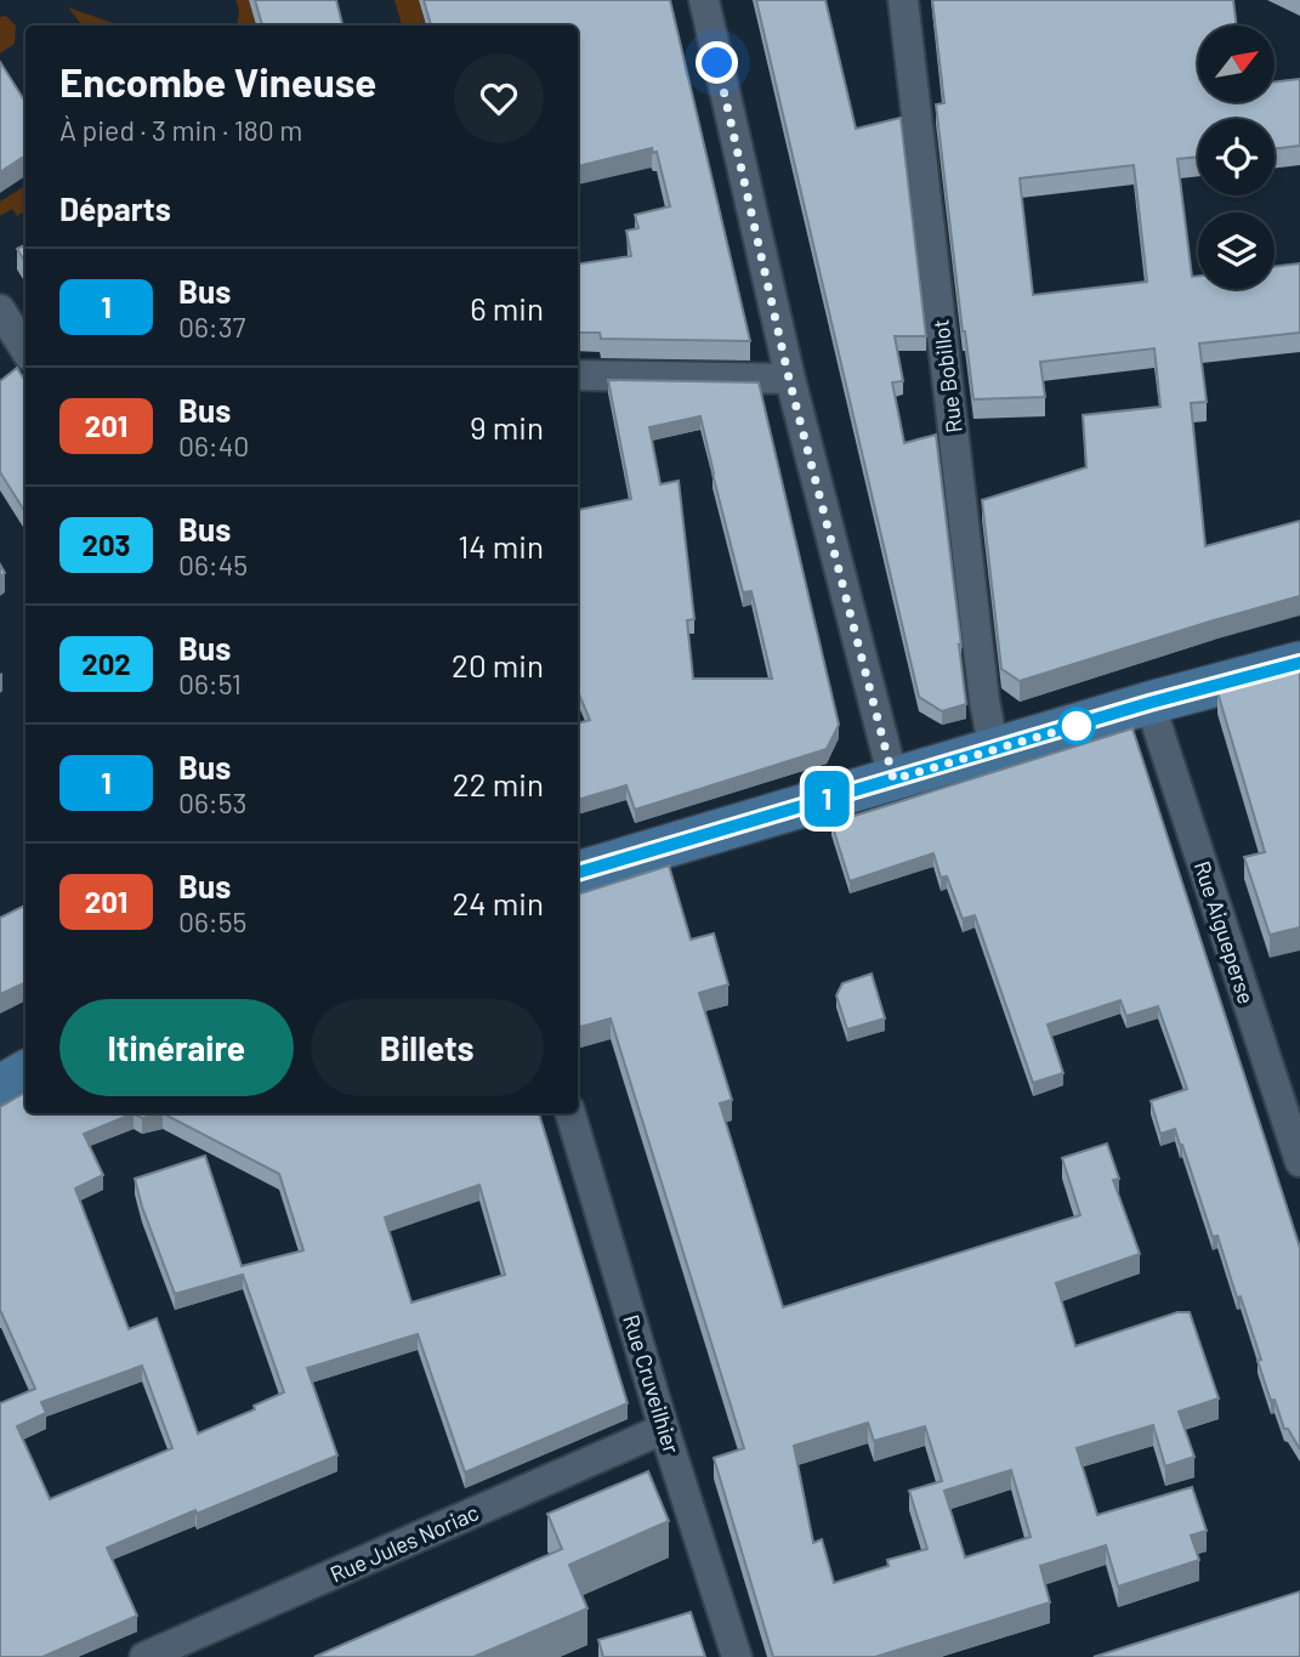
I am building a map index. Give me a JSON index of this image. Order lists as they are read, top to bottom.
{
  "streets": {
    "street": [
      "Rue Bobillot",
      "Rue Aigueperse",
      "Rue Cruveilhier",
      "Rue Jules Noriac"
    ]
  },
  "crossings": [
    ["Rue Cruveilhier", "Rue Jules Noriac"]
  ],
  "lines": ["bus line 1"],
  "north": "top right",
  "page": {
    "on_map": "1",
    "heading": [
      ["Encombe Vineuse", "À pied · 3 min · 180 m"],
      "Départs"
    ],
    "list": [
      {
        "mark": "1",
        "name": "Bus",
        "note": "06:37",
        "value": "6 min"
      },
      {
        "mark": "201",
        "name": "Bus",
        "note": "06:40",
        "value": "9 min"
      },
      {
        "mark": "203",
        "name": "Bus",
        "note": "06:45",
        "value": "14 min"
      },
      {
        "mark": "202",
        "name": "Bus",
        "note": "06:51",
        "value": "20 min"
      },
      {
        "mark": "1",
        "name": "Bus",
        "note": "06:53",
        "value": "22 min"
      },
      {
        "mark": "201",
        "name": "Bus",
        "note": "06:55",
        "value": "24 min"
      }
    ],
    "buttons": ["Itinéraire", "Billets"]
  }
}
